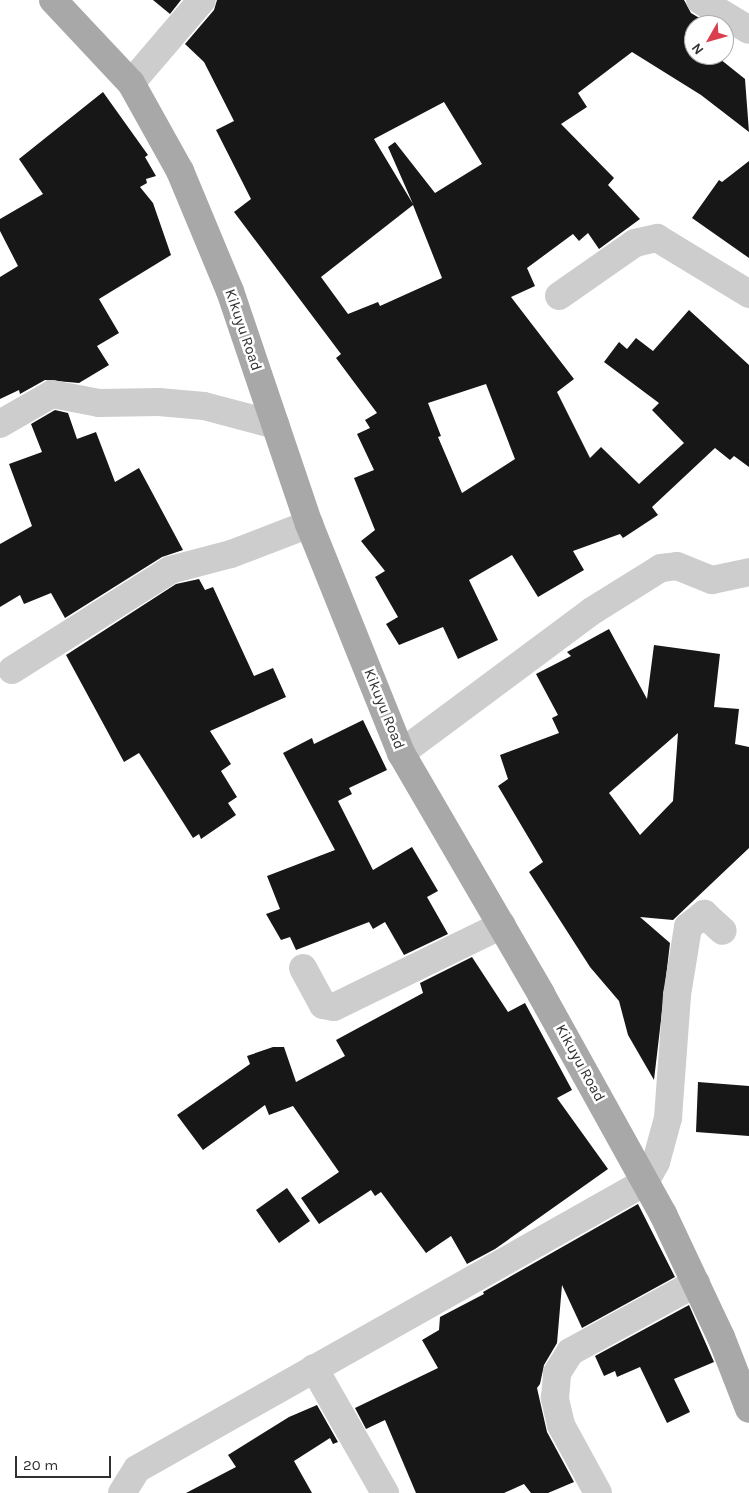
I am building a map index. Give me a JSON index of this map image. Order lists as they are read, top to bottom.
{
  "streets": {
    "main road": ["Kikuyu Road"]
  },
  "scale_bar": "20 m",
  "north": "bottom left"
}
